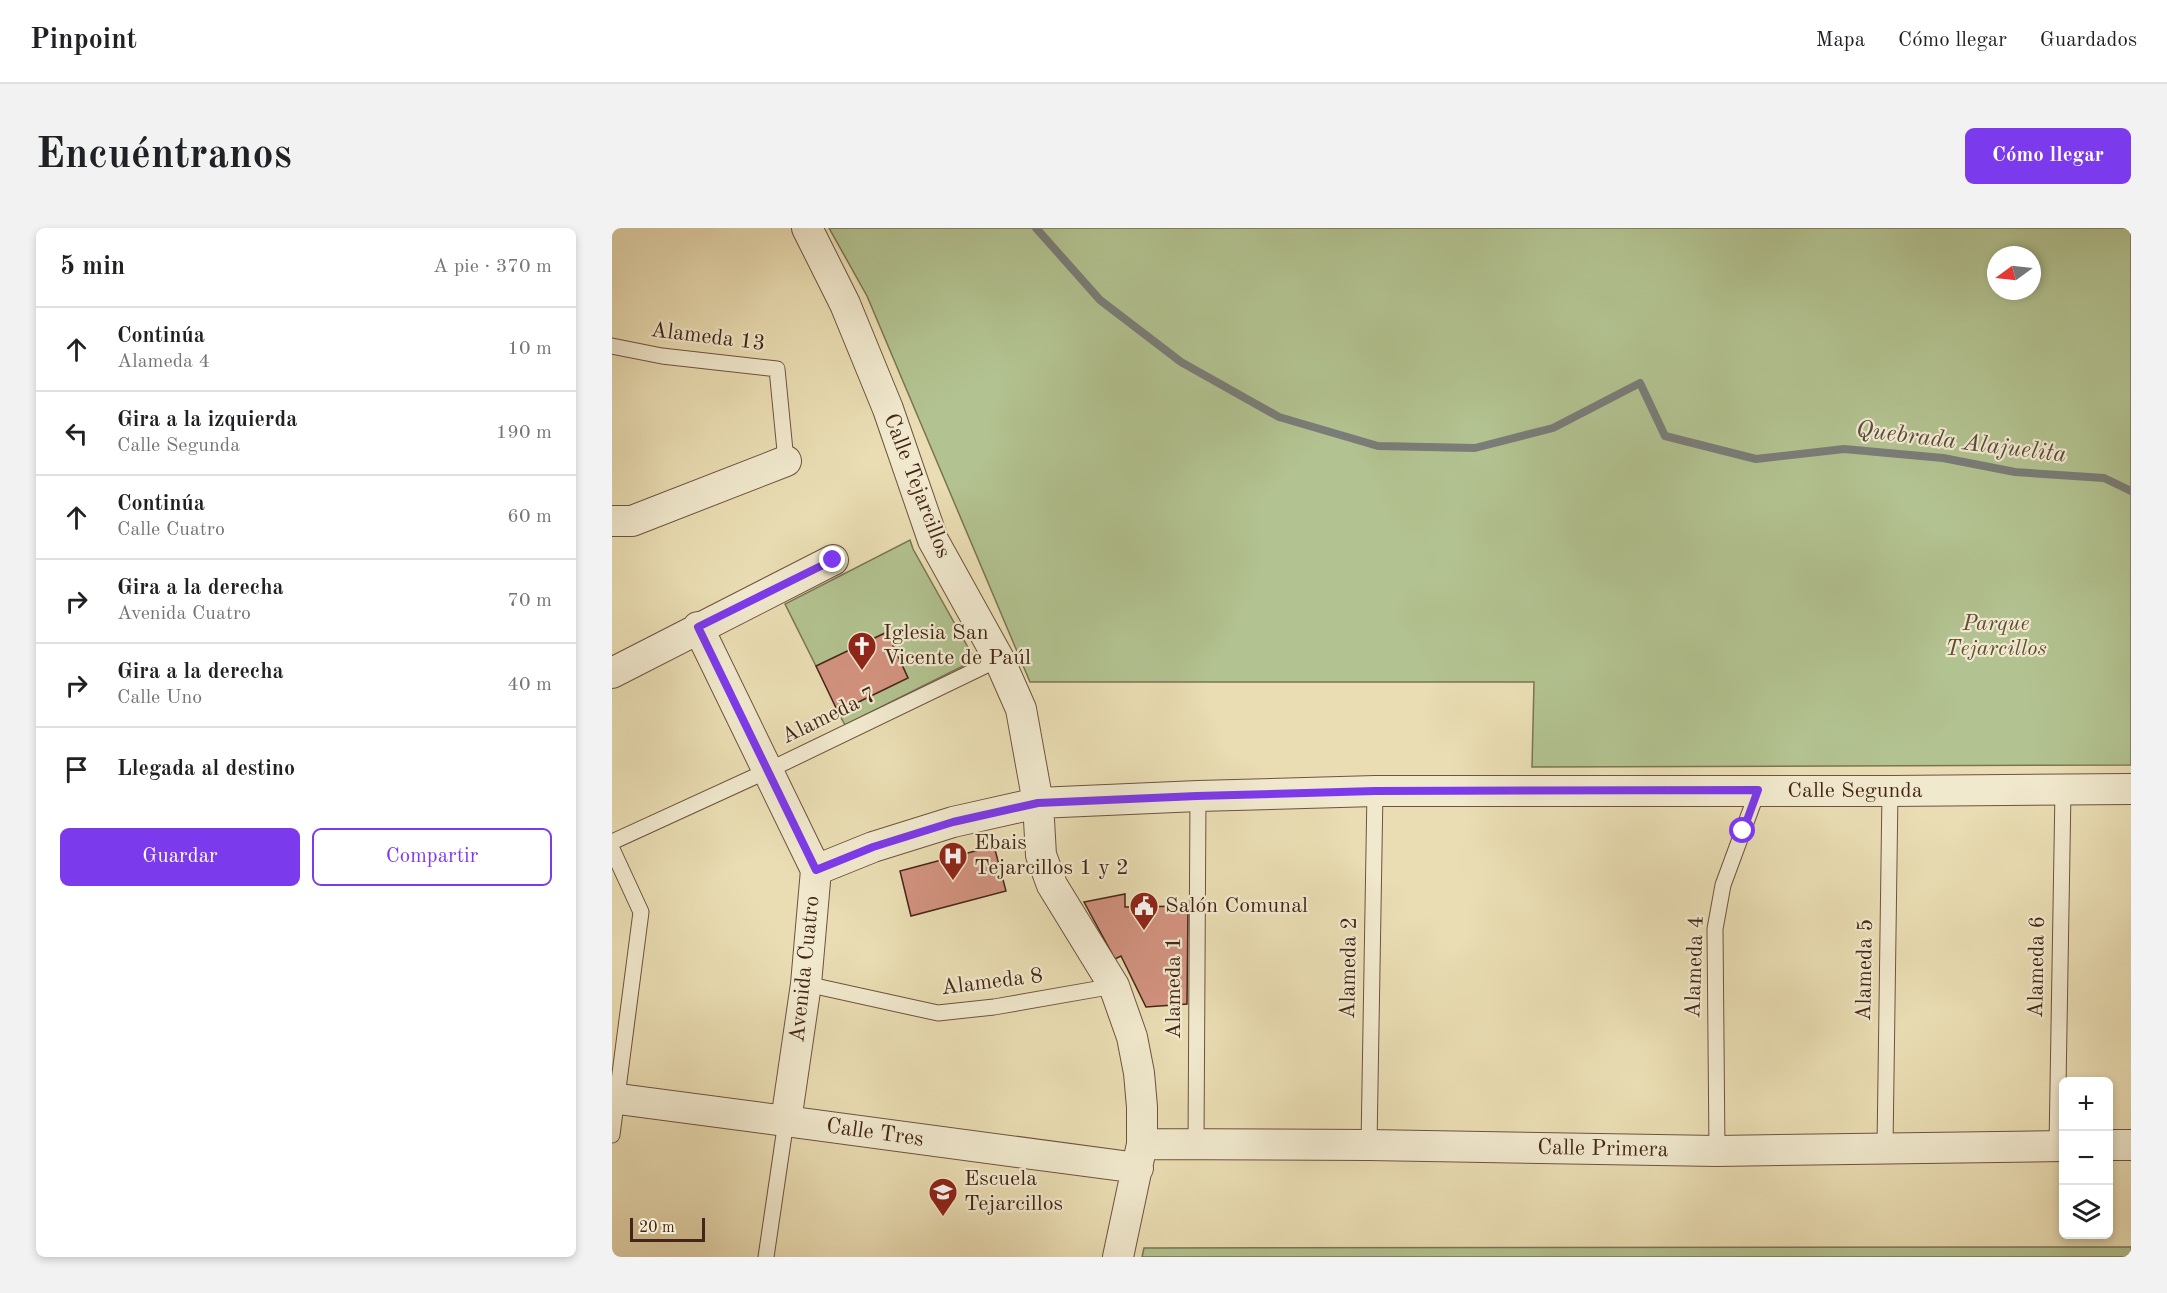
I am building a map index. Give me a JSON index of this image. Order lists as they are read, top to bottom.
{
  "streets": {
    "street": [
      "Calle Tejarcillos",
      "Calle Segunda",
      "Avenida Cuatro",
      "Calle Tres",
      "Calle Primera"
    ],
    "lane": [
      "Alameda 13",
      "Alameda 7",
      "Alameda 4",
      "Alameda 6",
      "Alameda 2",
      "Alameda 5",
      "Alameda 8",
      "Alameda 1"
    ]
  },
  "crossings": [
    ["Calle Tejarcillos", "Alameda 7"],
    ["Calle Tejarcillos", "Calle Segunda"],
    ["Calle Tejarcillos", "Alameda 8"],
    ["Calle Tejarcillos", "Calle Tres"],
    ["Calle Tejarcillos", "Calle Primera"],
    ["Alameda 7", "Avenida Cuatro"],
    ["Calle Segunda", "Alameda 4"],
    ["Calle Segunda", "Alameda 6"],
    ["Calle Segunda", "Alameda 2"],
    ["Calle Segunda", "Avenida Cuatro"],
    ["Calle Segunda", "Alameda 5"],
    ["Calle Segunda", "Alameda 1"],
    ["Alameda 4", "Calle Primera"],
    ["Alameda 2", "Calle Primera"],
    ["Avenida Cuatro", "Alameda 8"],
    ["Avenida Cuatro", "Calle Tres"],
    ["Alameda 5", "Calle Primera"],
    ["Alameda 1", "Calle Primera"],
    ["Calle Tres", "Calle Primera"]
  ],
  "water": ["Quebrada Alajuelita"],
  "parks": ["Parque Tejarcillos"],
  "places": {
    "church": ["Iglesia San Vicente de Paúl"],
    "hospital": ["Ebais Tejarcillos 1 y 2"],
    "public building": ["Salón Comunal"],
    "school or university": ["Escuela Tejarcillos"]
  },
  "scale_bar": "20 m",
  "north": "left",
  "page": {
    "header": "Pinpoint",
    "nav": ["Mapa", "Cómo llegar", "Guardados"],
    "buttons": [
      "Cómo llegar",
      ["Guardar", "Compartir"]
    ],
    "title": "Encuéntranos",
    "heading": ["5 min", "A pie · 370 m"],
    "list": [
      ["Continúa", "Alameda 4", "10 m"],
      ["Gira a la izquierda", "Calle Segunda", "190 m"],
      ["Continúa", "Calle Cuatro", "60 m"],
      ["Gira a la derecha", "Avenida Cuatro", "70 m"],
      ["Gira a la derecha", "Calle Uno", "40 m"],
      "Llegada al destino"
    ],
    "map_buttons": ["+", "−"],
    "scale": "20 m"
  }
}
